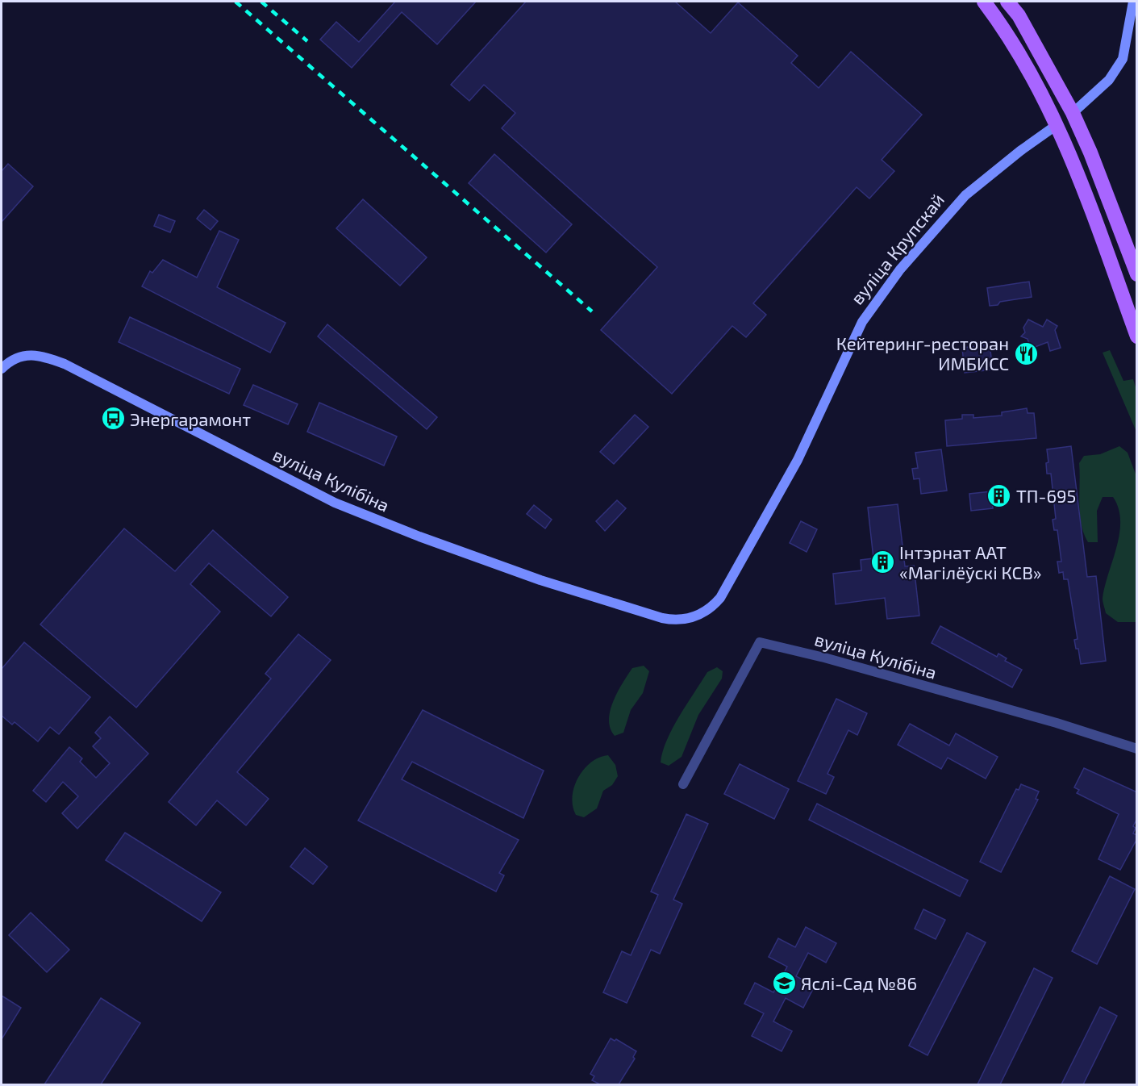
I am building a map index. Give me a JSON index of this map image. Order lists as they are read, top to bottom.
{
  "streets": {
    "main road": ["вуліца Крупскай", "вуліца Кулібіна"]
  },
  "crossings": [
    ["вуліца Крупскай", "вуліца Кулібіна"]
  ],
  "places": {
    "restaurant": ["Кейтеринг-ресторан ИМБИСС"],
    "bus stop": ["Энергарамонт"],
    "building": ["ТП-695", "Інтэрнат ААТ «Магілёўскі КСВ»"],
    "school or university": ["Яслі-Сад №86"]
  }
}
